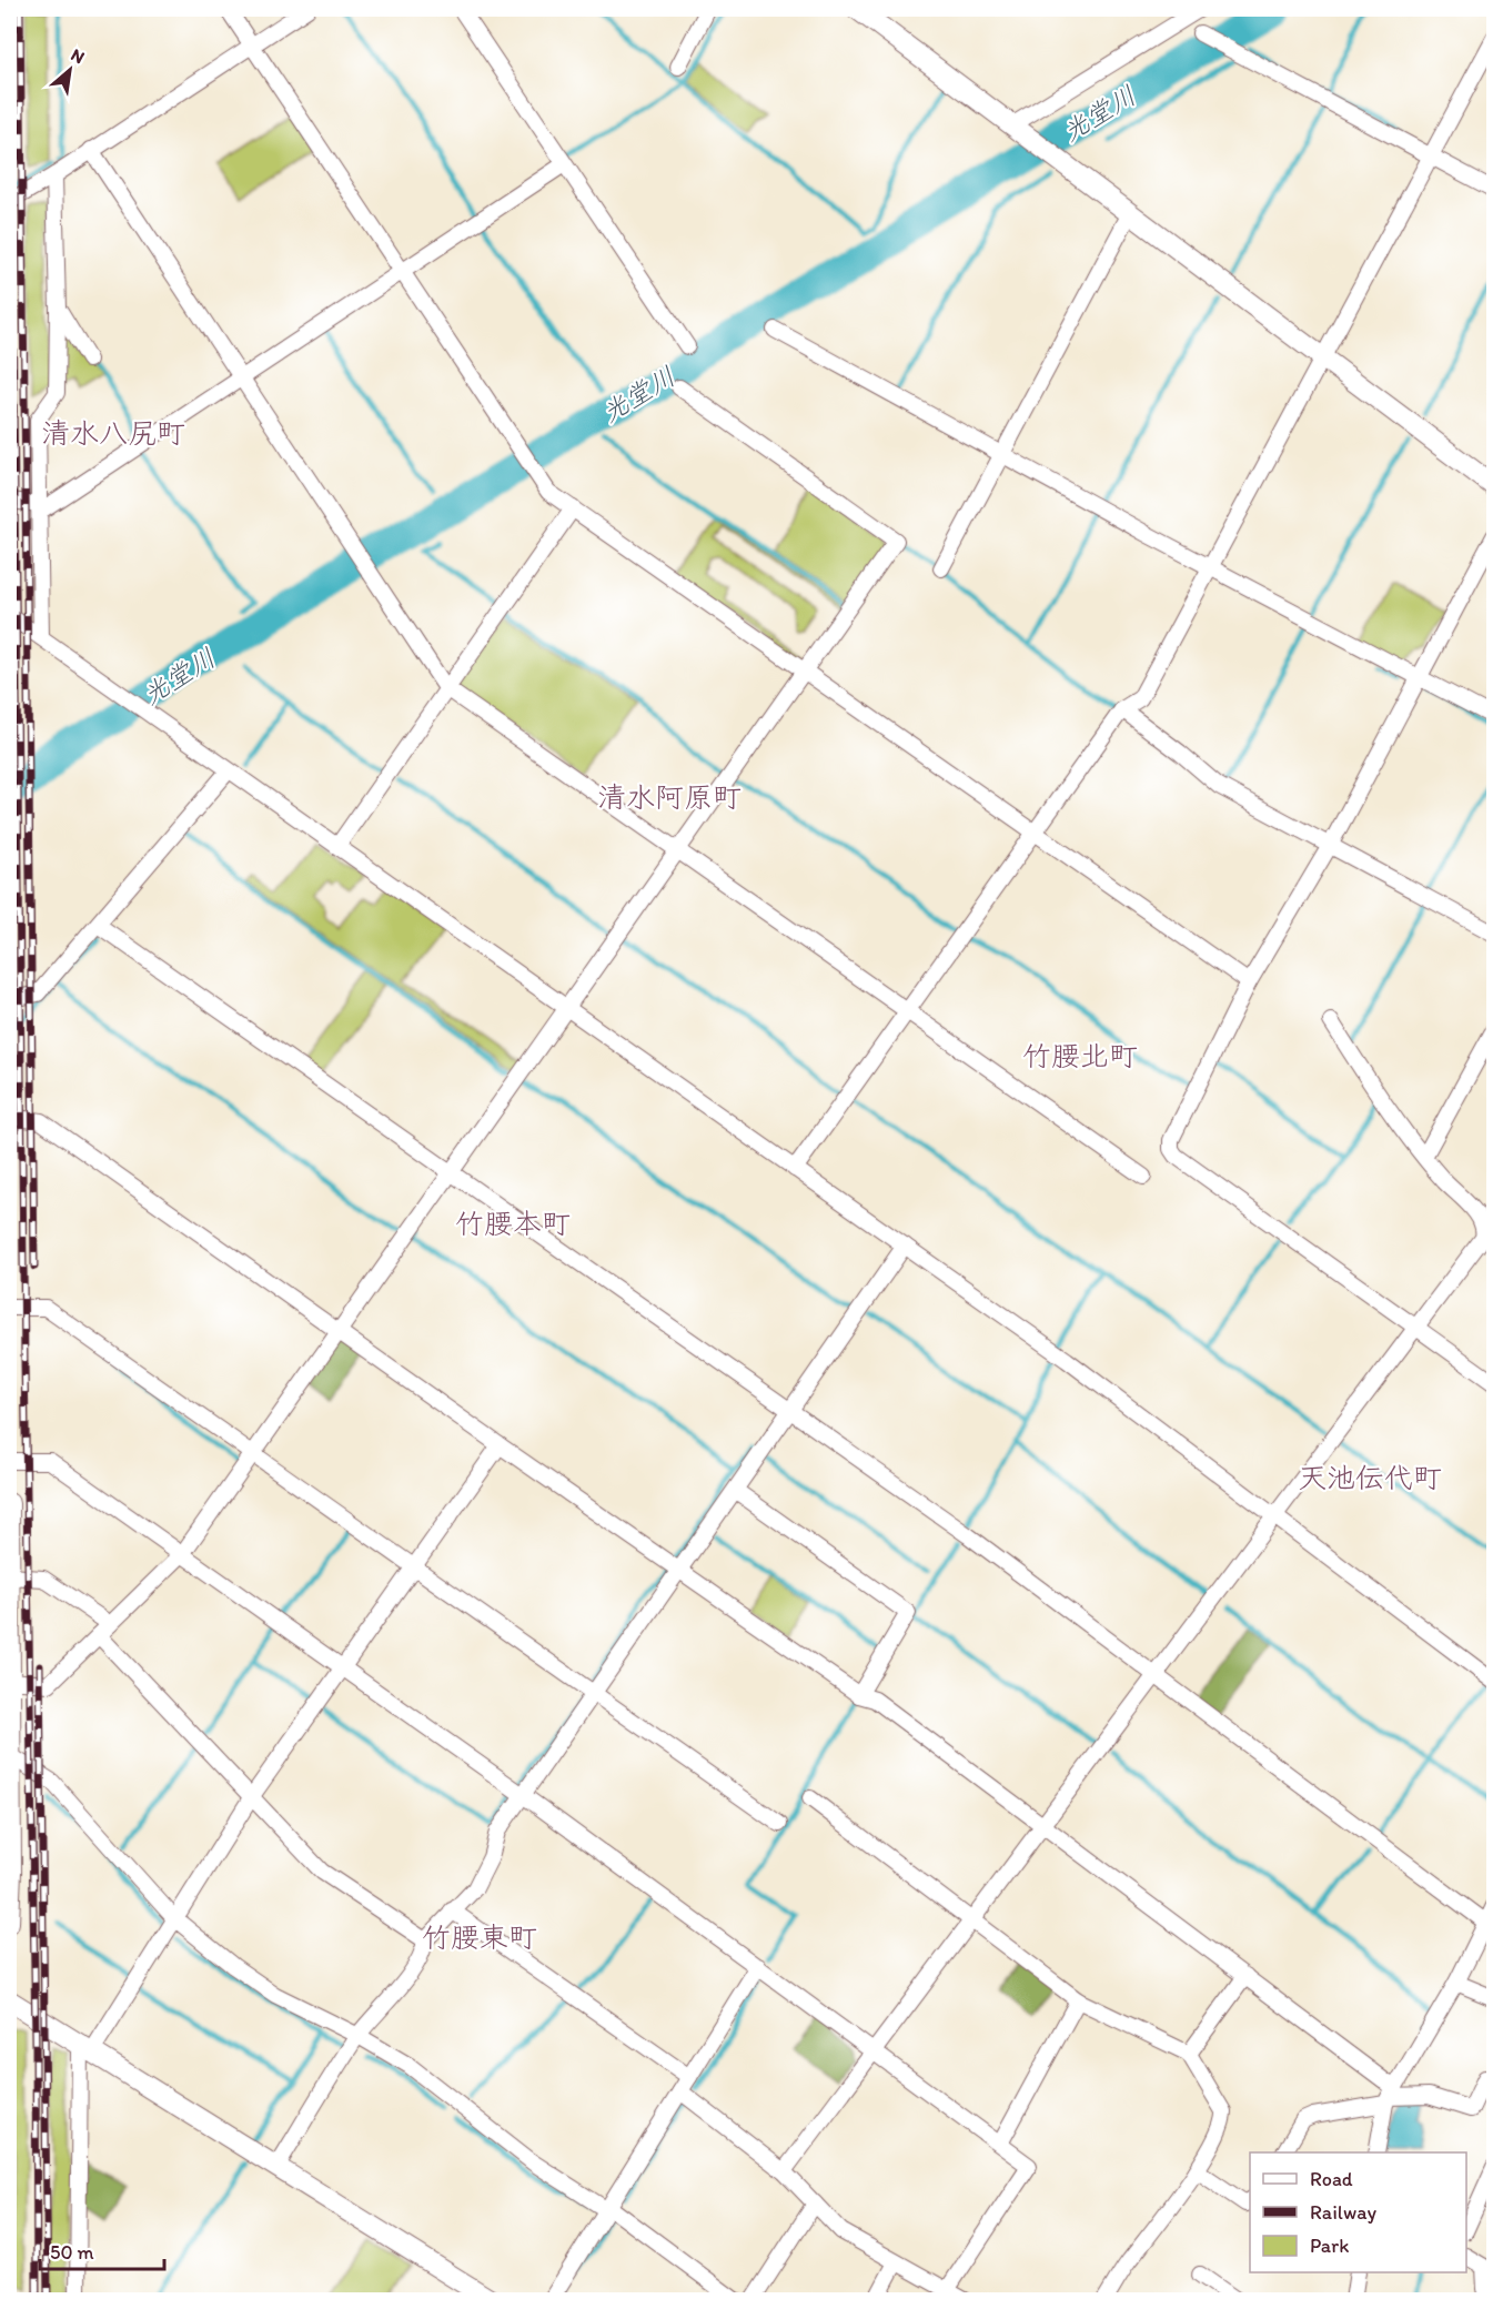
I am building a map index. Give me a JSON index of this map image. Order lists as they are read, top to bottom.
{
  "districts": [
    "清水八尻町",
    "清水阿原町",
    "竹腰北町",
    "竹腰本町",
    "天池伝代町",
    "竹腰東町"
  ],
  "water": ["光堂川"],
  "legend": ["Road", "Railway", "Park"],
  "scale_bar": "50 m",
  "north": "top right"
}
